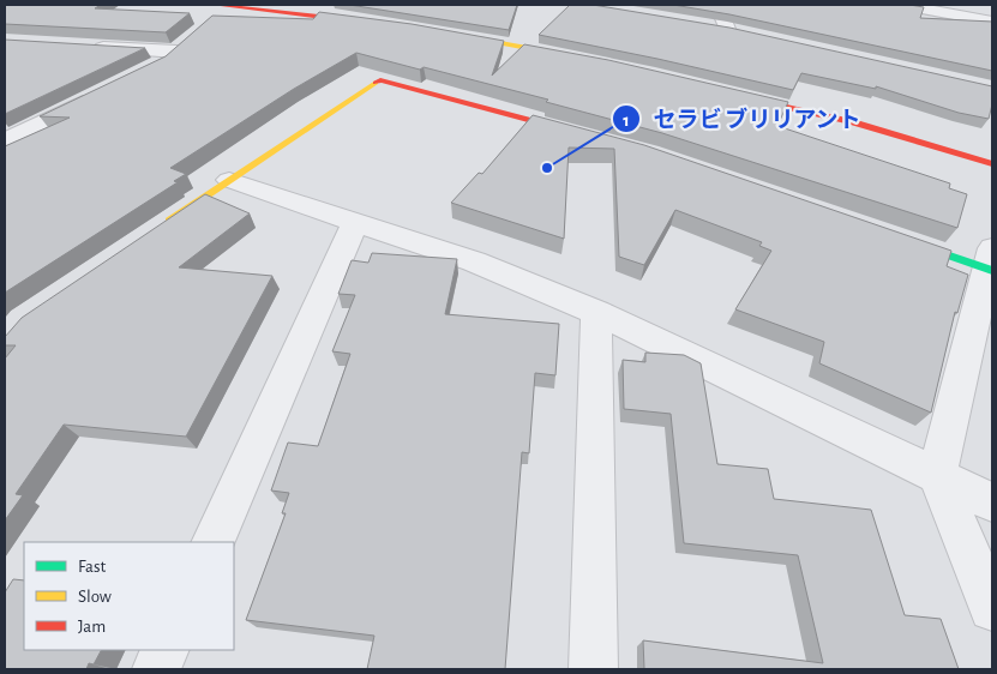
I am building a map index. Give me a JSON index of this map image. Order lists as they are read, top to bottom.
{
  "places": ["セラビ ブリリアント"],
  "legend": ["Fast", "Slow", "Jam"]
}
